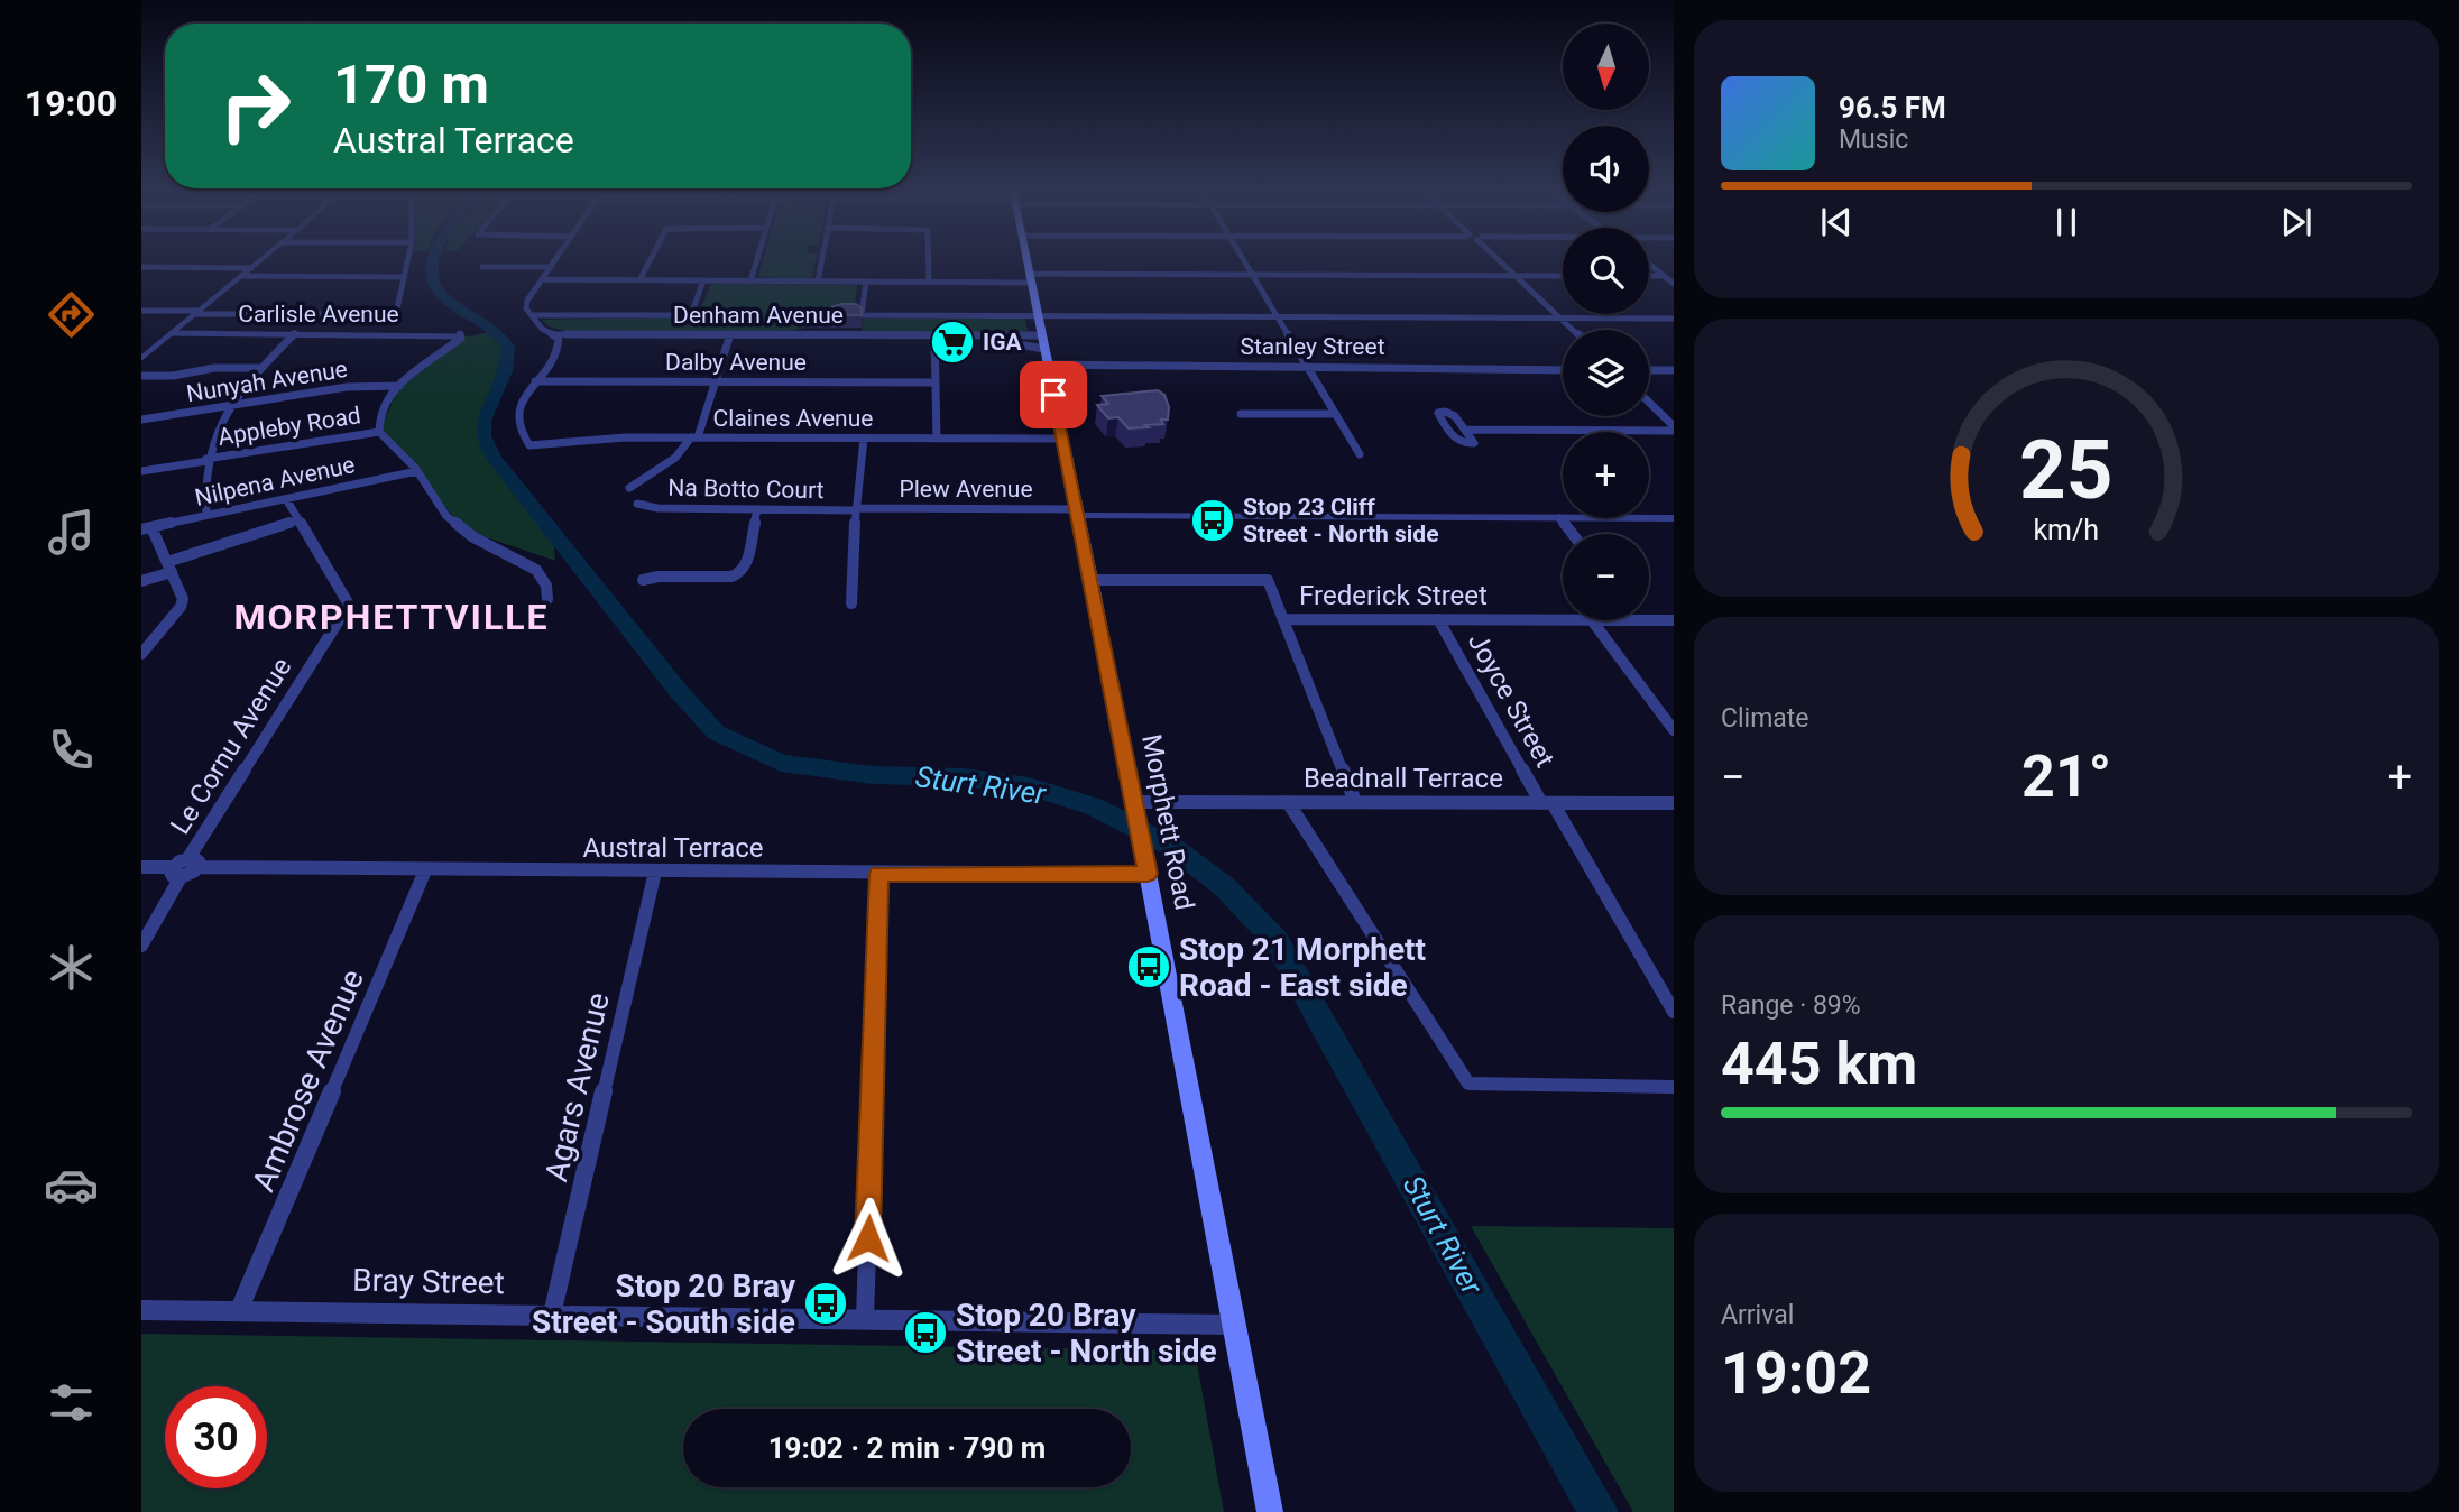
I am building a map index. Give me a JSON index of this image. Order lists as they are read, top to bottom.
{
  "streets": {
    "main road": ["Morphett Road"],
    "street": [
      "Carlisle Avenue",
      "Denham Avenue",
      "Stanley Street",
      "Dalby Avenue",
      "Nunyah Avenue",
      "Claines Avenue",
      "Appleby Road",
      "Nilpena Avenue",
      "Na Botto Court",
      "Plew Avenue",
      "Frederick Street",
      "Joyce Street",
      "Le Cornu Avenue",
      "Beadnall Terrace",
      "Austral Terrace",
      "Ambrose Avenue",
      "Agars Avenue",
      "Bray Street"
    ]
  },
  "crossings": [
    ["Carlisle Avenue", "Appleby Road"],
    ["Denham Avenue", "Morphett Road"],
    ["Stanley Street", "Morphett Road"],
    ["Dalby Avenue", "Claines Avenue"],
    ["Nunyah Avenue", "Appleby Road"],
    ["Claines Avenue", "Morphett Road"],
    ["Appleby Road", "Nilpena Avenue"],
    ["Nilpena Avenue", "Le Cornu Avenue"],
    ["Na Botto Court", "Plew Avenue"],
    ["Plew Avenue", "Morphett Road"],
    ["Frederick Street", "Joyce Street"],
    ["Frederick Street", "Morphett Road"],
    ["Joyce Street", "Beadnall Terrace"],
    ["Le Cornu Avenue", "Austral Terrace"],
    ["Beadnall Terrace", "Morphett Road"],
    ["Morphett Road", "Austral Terrace"],
    ["Morphett Road", "Bray Street"],
    ["Austral Terrace", "Ambrose Avenue"],
    ["Austral Terrace", "Agars Avenue"],
    ["Ambrose Avenue", "Bray Street"],
    ["Agars Avenue", "Bray Street"]
  ],
  "districts": ["MORPHETTVILLE"],
  "water": ["Sturt River"],
  "places": {
    "supermarket": ["IGA"],
    "bus stop": [
      "Stop 23 Cliff Street - North side",
      "Stop 21 Morphett Road - East side",
      "Stop 20 Bray Street - South side",
      "Stop 20 Bray Street - North side"
    ]
  },
  "north": "bottom",
  "page": {
    "tabs": "19:00",
    "map_buttons": ["+", "−"],
    "turn": ["170 m", "Austral Terrace"],
    "song": ["96.5 FM", "Music"],
    "tile": [
      "Climate",
      ["Range · 89%", "445 km"],
      ["Arrival", "19:02"]
    ],
    "heat": ["−", "21°", "+"],
    "limit": "30",
    "trip": "19:02 · 2 min · 790 m",
    "gauge": ["25", "km/h"]
  }
}
